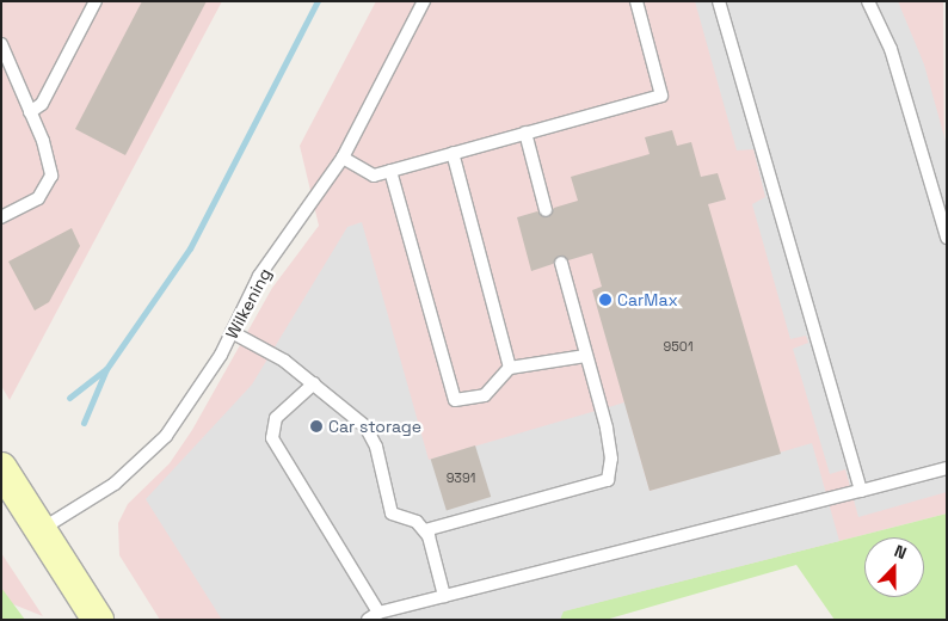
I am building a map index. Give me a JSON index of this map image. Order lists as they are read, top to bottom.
{
  "streets": {
    "lane": ["Wilkening"]
  },
  "places": ["CarMax", "Car storage"],
  "house_numbers": ["9501", "9391"],
  "north": "top"
}
